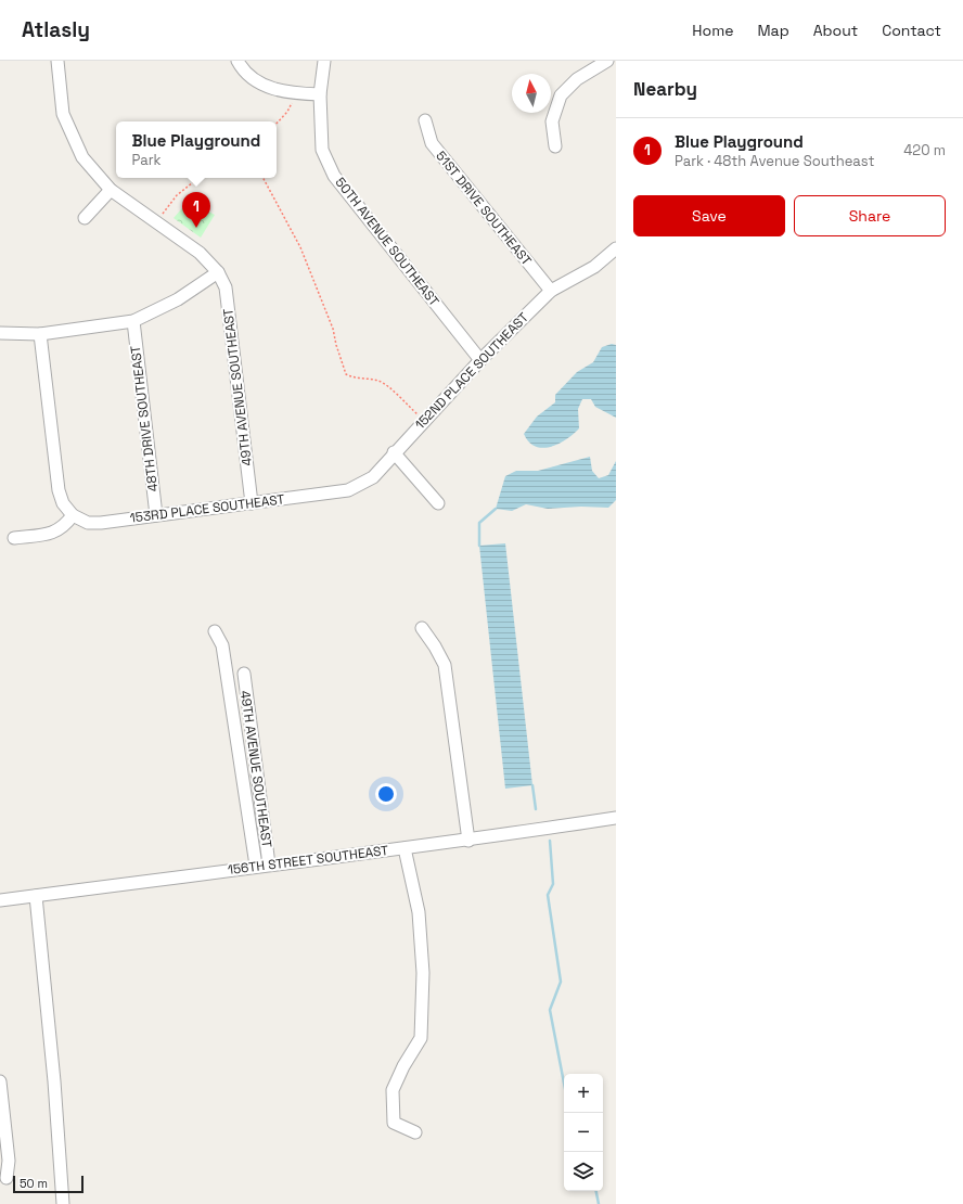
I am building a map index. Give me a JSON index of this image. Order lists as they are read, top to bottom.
{
  "streets": {
    "street": [
      "51ST DRIVE SOUTHEAST",
      "50TH AVENUE SOUTHEAST",
      "152ND PLACE SOUTHEAST",
      "49TH AVENUE SOUTHEAST",
      "48TH DRIVE SOUTHEAST",
      "153RD PLACE SOUTHEAST",
      "156TH STREET SOUTHEAST"
    ]
  },
  "crossings": [
    ["51ST DRIVE SOUTHEAST", "152ND PLACE SOUTHEAST"],
    ["50TH AVENUE SOUTHEAST", "152ND PLACE SOUTHEAST"],
    ["152ND PLACE SOUTHEAST", "153RD PLACE SOUTHEAST"],
    ["49TH AVENUE SOUTHEAST", "153RD PLACE SOUTHEAST"],
    ["49TH AVENUE SOUTHEAST", "156TH STREET SOUTHEAST"],
    ["48TH DRIVE SOUTHEAST", "153RD PLACE SOUTHEAST"]
  ],
  "scale_bar": "50 m",
  "north": "top",
  "page": {
    "header": "Atlasly",
    "nav": [
      "Home",
      "Map",
      "About",
      "Contact"
    ],
    "heading": "Nearby",
    "list": [
      {
        "mark": "1",
        "name": "Blue Playground",
        "note": "Park · 48th Avenue Southeast",
        "value": "420 m"
      }
    ],
    "popup": ["Blue Playground", "Park"],
    "buttons": ["Save", "Share"],
    "pins": "1",
    "map_buttons": ["+", "−"],
    "scale": "50 m"
  }
}
